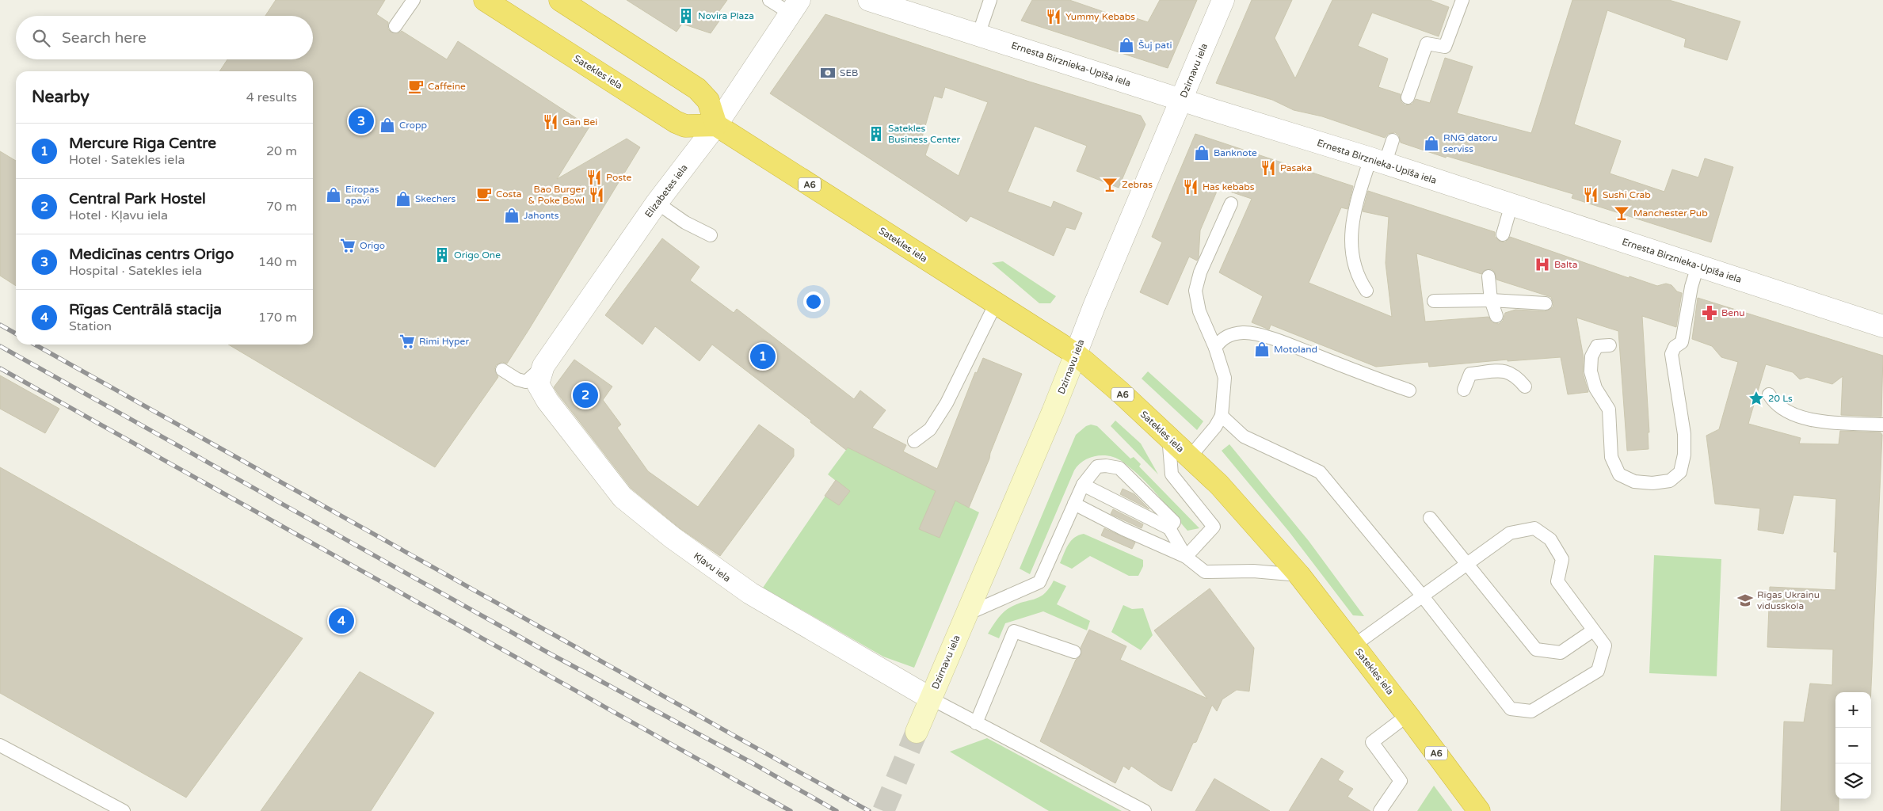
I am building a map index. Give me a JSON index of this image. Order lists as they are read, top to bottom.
{
  "streets": {
    "highway": ["Satekles iela", "A6"],
    "street": [
      "Ernesta Birznieka-Upīša iela",
      "Dzirnavu iela",
      "Elizabetes iela",
      "Kļavu iela"
    ]
  },
  "crossings": [
    ["Ernesta Birznieka-Upīša iela", "Dzirnavu iela"],
    ["Dzirnavu iela", "Satekles iela"],
    ["Dzirnavu iela", "Kļavu iela"],
    ["Satekles iela", "Elizabetes iela"],
    ["Elizabetes iela", "Kļavu iela"]
  ],
  "places": {
    "building": ["Novira Plaza", "Satekles Business Center", "Origo One"],
    "restaurant": [
      "Yummy Kebabs",
      "Gan Bei",
      "Pasaka",
      "Poste",
      "Has kebabs",
      "Bao Burger & Poke Bowl",
      "Sushi Crab"
    ],
    "shop": [
      "Šuj pati",
      "Cropp",
      "RNG datoru serviss",
      "Banknote",
      "Eiropas apavi",
      "Skechers",
      "Jahonts",
      "Motoland"
    ],
    "bank": ["SEB"],
    "cafe": ["Caffeine", "Costa"],
    "bar": ["Zebras", "Manchester Pub"],
    "supermarket": ["Origo", "Rimi Hyper"],
    "hospital": ["Balta"],
    "pharmacy": ["Benu"],
    "place": ["20 Ls"],
    "school or university": ["Rīgas Ukraiņu vidusskola"]
  },
  "page": {
    "search": "Search here",
    "heading": ["Nearby", "4 results"],
    "pins": [
      "3",
      "1",
      "2",
      "4"
    ],
    "list": [
      {
        "mark": "1",
        "name": "Mercure Riga Centre",
        "note": "Hotel · Satekles iela",
        "value": "20 m"
      },
      {
        "mark": "2",
        "name": "Central Park Hostel",
        "note": "Hotel · Kļavu iela",
        "value": "70 m"
      },
      {
        "mark": "3",
        "name": "Medicīnas centrs Origo",
        "note": "Hospital · Satekles iela",
        "value": "140 m"
      },
      {
        "mark": "4",
        "name": "Rīgas Centrālā stacija",
        "note": "Station",
        "value": "170 m"
      }
    ],
    "map_buttons": ["+", "−"]
  }
}
